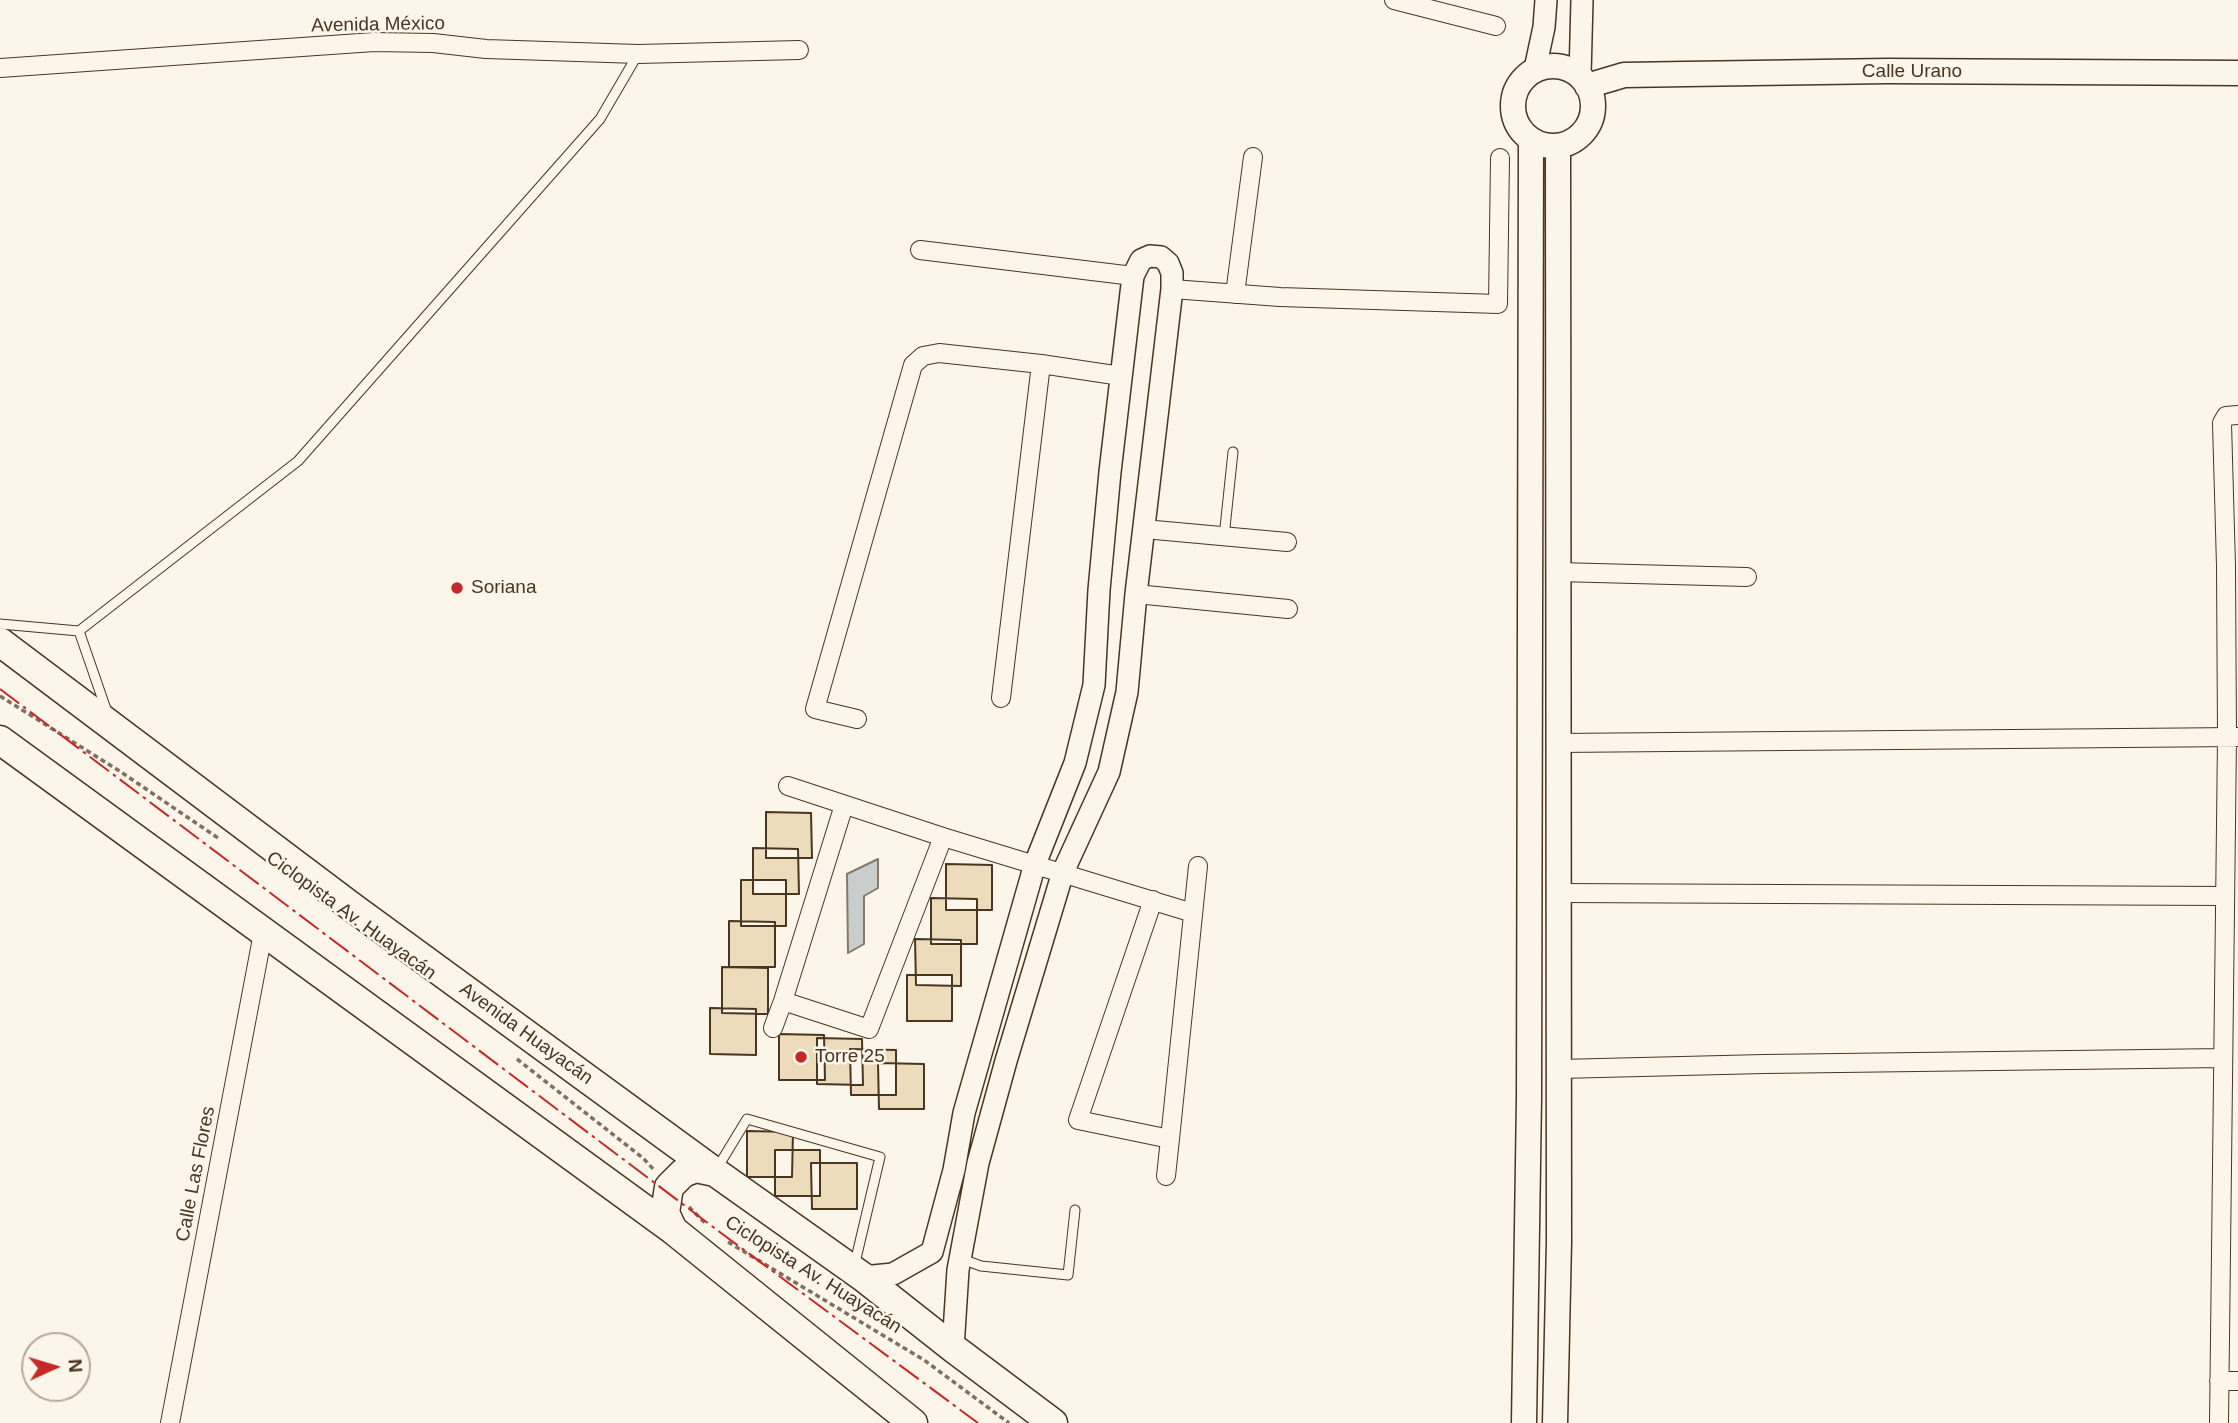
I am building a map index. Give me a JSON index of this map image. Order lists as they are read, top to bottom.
{
  "streets": {
    "main road": ["Calle Urano", "Avenida Huayacán"],
    "street": ["Avenida México", "Calle Las Flores"],
    "path": ["Ciclopista Av. Huayacán"]
  },
  "places": ["Soriana", "Torre 25"],
  "north": "right"
}
